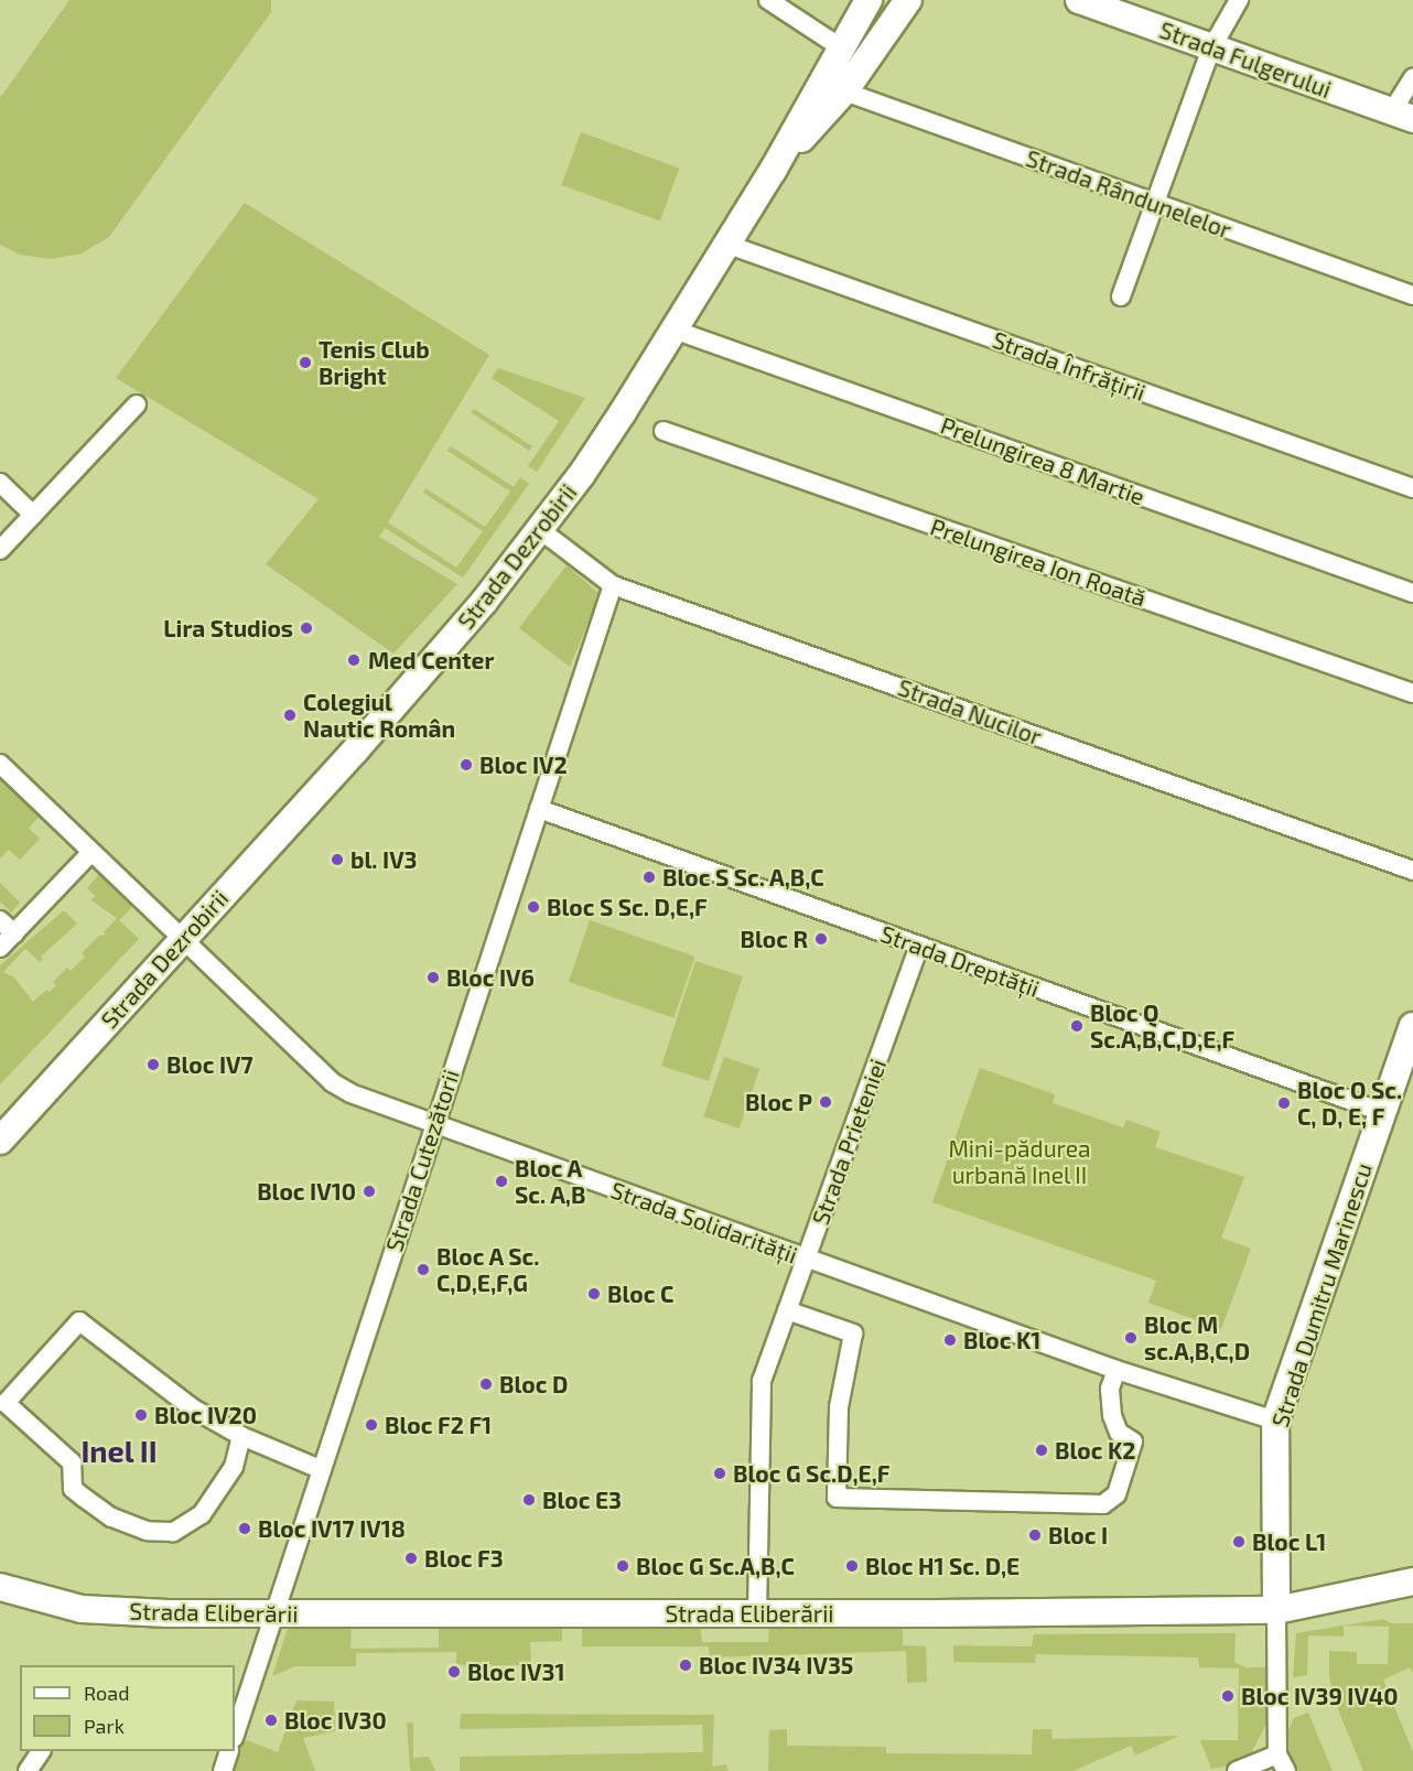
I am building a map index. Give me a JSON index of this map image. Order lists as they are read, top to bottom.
{
  "streets": {
    "street": [
      "Strada Fulgerului",
      "Strada Rândunelelor",
      "Strada Înfrățirii",
      "Prelungirea 8 Martie",
      "Strada Dezrobirii",
      "Prelungirea Ion Roată",
      "Strada Nucilor",
      "Strada Dreptății",
      "Strada Prieteniei",
      "Strada Cutezătorii",
      "Strada Solidarității",
      "Strada Dumitru Marinescu",
      "Strada Eliberării"
    ]
  },
  "crossings": [
    ["Strada Rândunelelor", "Strada Dezrobirii"],
    ["Strada Înfrățirii", "Strada Dezrobirii"],
    ["Prelungirea 8 Martie", "Strada Dezrobirii"],
    ["Strada Dezrobirii", "Strada Nucilor"],
    ["Strada Dezrobirii", "Strada Solidarității"],
    ["Strada Nucilor", "Strada Cutezătorii"],
    ["Strada Dreptății", "Strada Prieteniei"],
    ["Strada Dreptății", "Strada Cutezătorii"],
    ["Strada Dreptății", "Strada Dumitru Marinescu"],
    ["Strada Prieteniei", "Strada Solidarității"],
    ["Strada Prieteniei", "Strada Eliberării"],
    ["Strada Cutezătorii", "Strada Solidarității"],
    ["Strada Cutezătorii", "Strada Eliberării"],
    ["Strada Solidarității", "Strada Dumitru Marinescu"],
    ["Strada Dumitru Marinescu", "Strada Eliberării"]
  ],
  "districts": ["Inel II"],
  "parks": ["Mini-pădurea urbană Inel II"],
  "places": [
    "Tenis Club Bright",
    "Lira Studios",
    "Med Center",
    "Colegiul Nautic Român",
    "Bloc IV2",
    "bl. IV3",
    "Bloc S Sc. A,B,C",
    "Bloc S Sc. D,E,F",
    "Bloc R",
    "Bloc IV6",
    "Bloc Q Sc.A,B,C,D,E,F",
    "Bloc IV7",
    "Bloc P",
    "Bloc O Sc. C, D, E, F",
    "Bloc A Sc. A,B",
    "Bloc IV10",
    "Bloc A Sc. C,D,E,F,G",
    "Bloc C",
    "Bloc M sc.A,B,C,D",
    "Bloc K1",
    "Bloc D",
    "Bloc IV20",
    "Bloc F2 F1",
    "Bloc K2",
    "Bloc G Sc.D,E,F",
    "Bloc E3",
    "Bloc IV17 IV18",
    "Bloc I",
    "Bloc L1",
    "Bloc F3",
    "Bloc G Sc.A,B,C",
    "Bloc H1 Sc. D,E",
    "Bloc IV34 IV35",
    "Bloc IV31",
    "Bloc IV39 IV40",
    "Bloc IV30"
  ],
  "legend": ["Road", "Park"]
}
